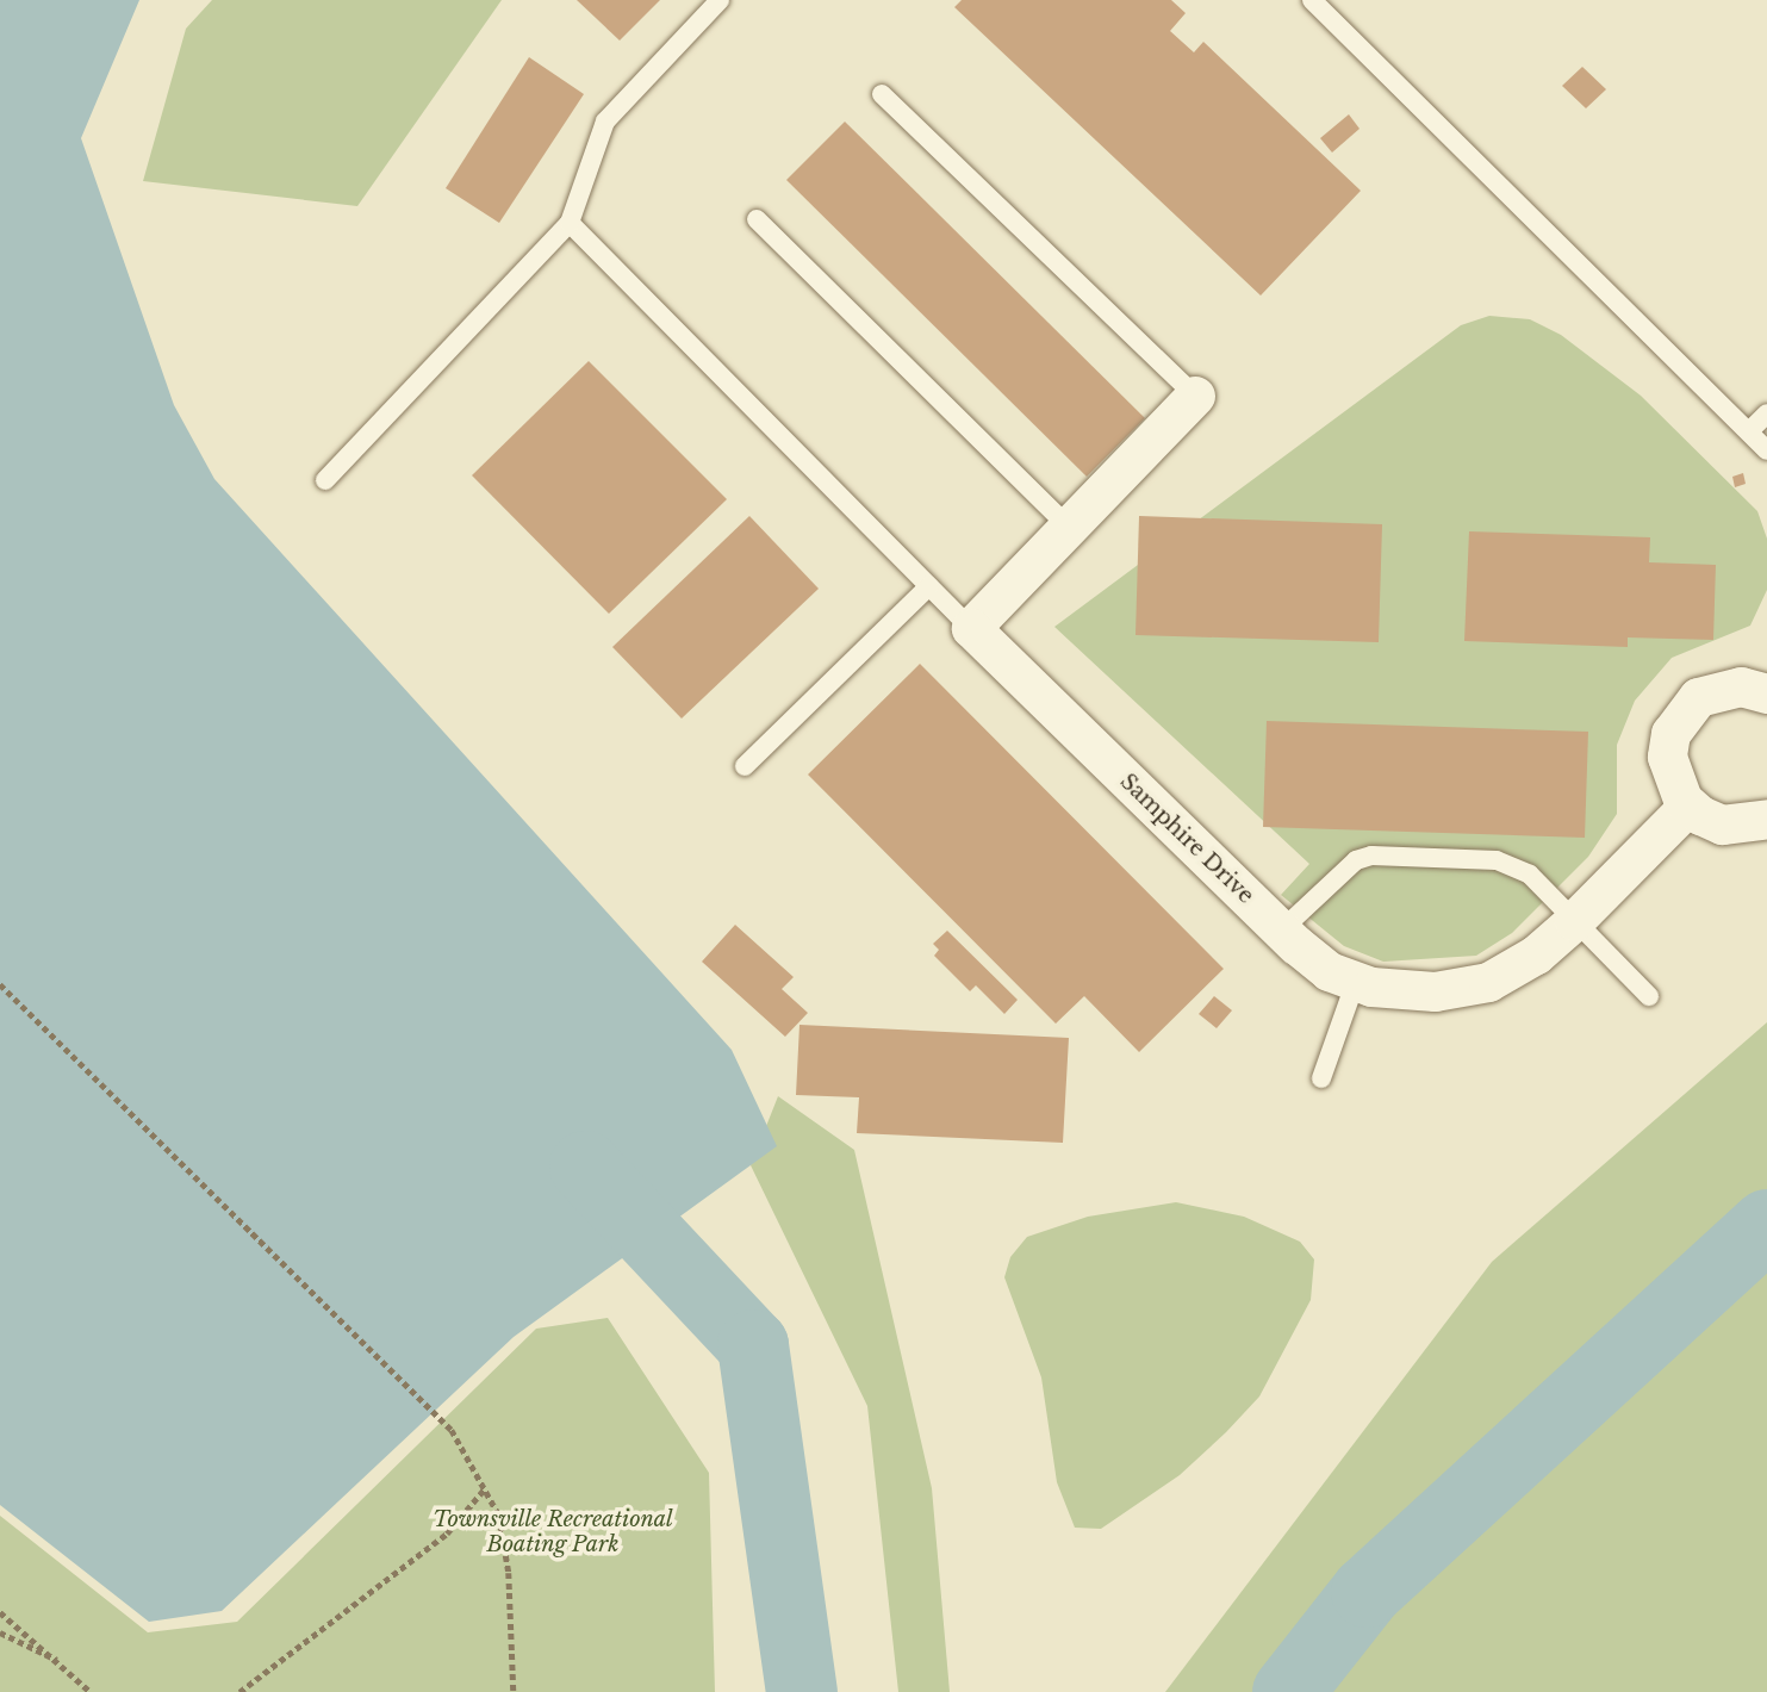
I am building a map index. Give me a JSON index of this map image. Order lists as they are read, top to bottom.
{
  "streets": {
    "street": ["Samphire Drive"]
  },
  "parks": ["Townsville Recreational Boating Park"]
}
